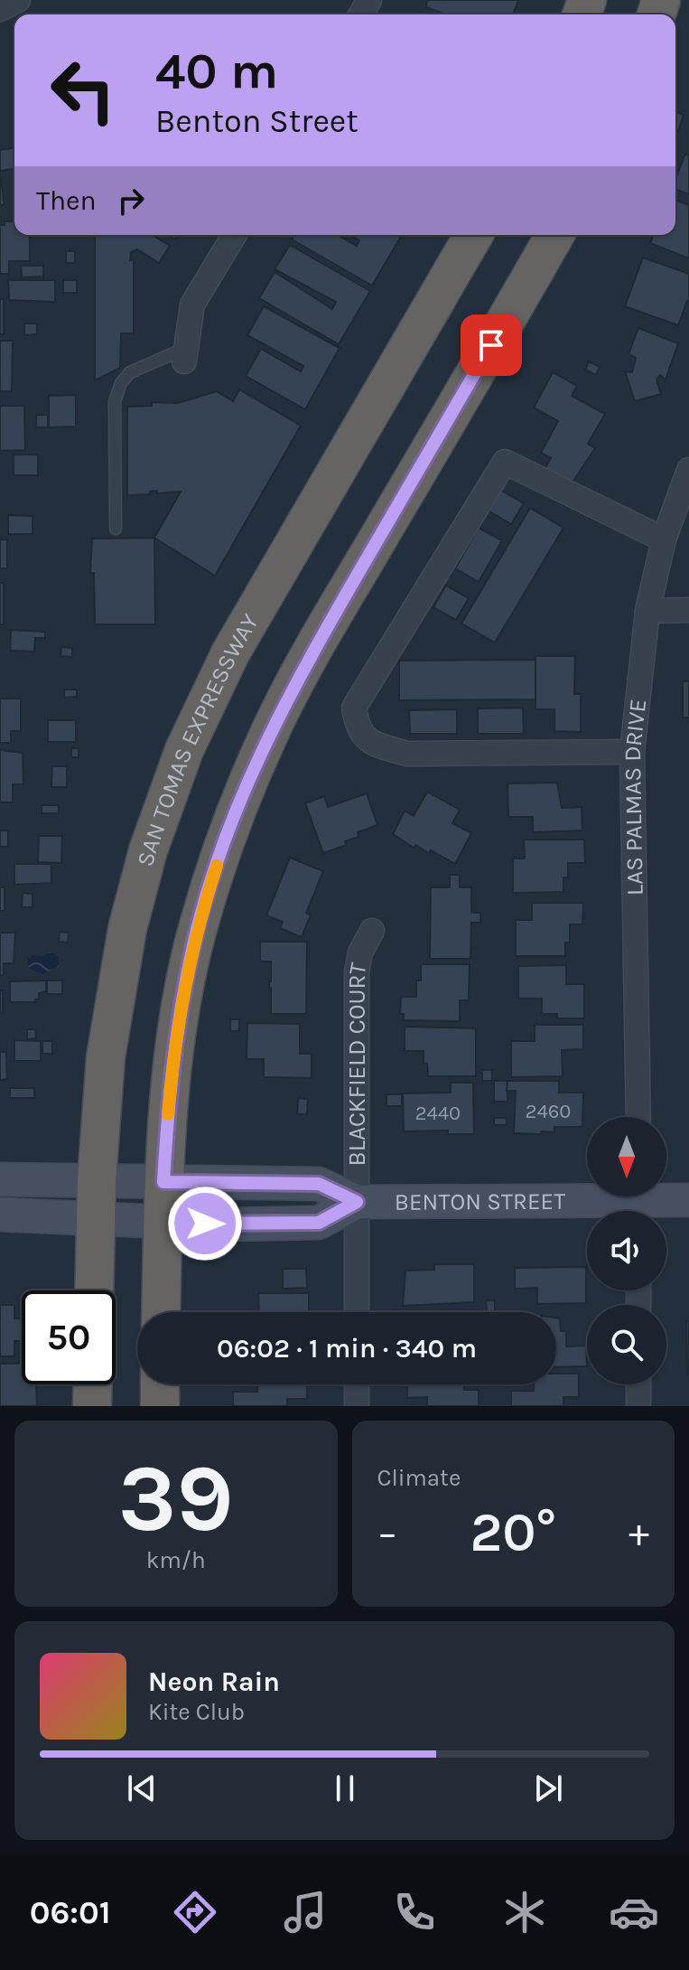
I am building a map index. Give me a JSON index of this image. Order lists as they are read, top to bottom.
{
  "streets": {
    "highway": ["SAN TOMAS EXPRESSWAY"],
    "main road": ["BENTON STREET"],
    "street": ["LAS PALMAS DRIVE", "BLACKFIELD COURT"]
  },
  "crossings": [
    ["SAN TOMAS EXPRESSWAY", "BENTON STREET"],
    ["BLACKFIELD COURT", "BENTON STREET"]
  ],
  "house_numbers": ["2460", "2440"],
  "north": "bottom",
  "page": {
    "turn": ["40 m", "Benton Street"],
    "then": "Then",
    "limit": "50",
    "trip": "06:02 · 1 min · 340 m",
    "tile": [
      ["39", "km/h"],
      "Climate"
    ],
    "heat": ["−", "20°", "+"],
    "song": ["Neon Rain", "Kite Club"],
    "tabs": "06:01"
  }
}
